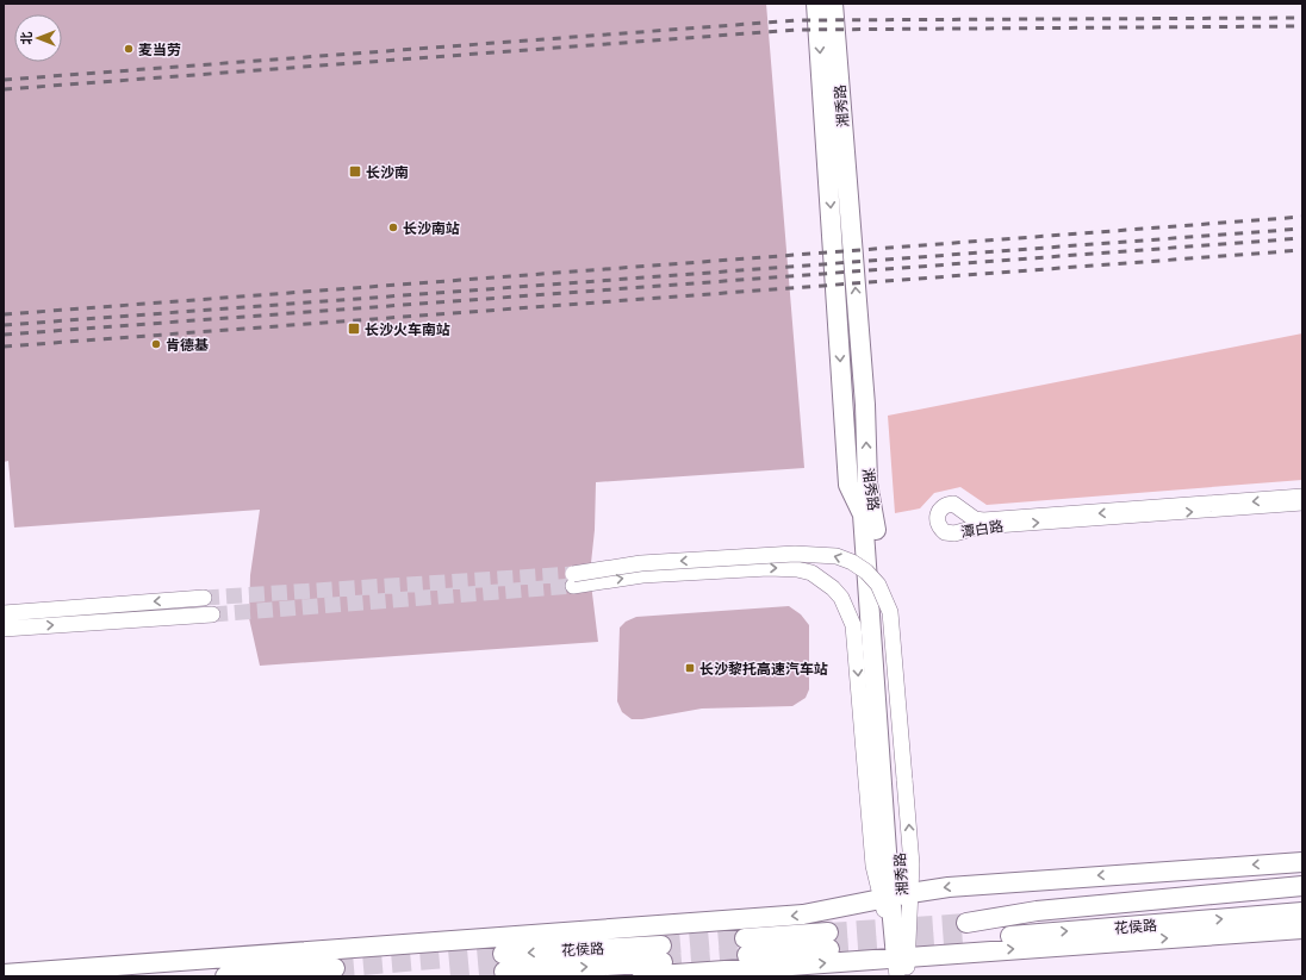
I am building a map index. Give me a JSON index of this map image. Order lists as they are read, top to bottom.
{
  "streets": {
    "main road": ["湘秀路", "花侯路"],
    "street": ["潭白路"]
  },
  "places": {
    "other": ["麦当劳", "长沙南站", "肯德基"],
    "transit": ["长沙南", "长沙火车南站", "长沙黎托高速汽车站"]
  },
  "north": "left"
}
